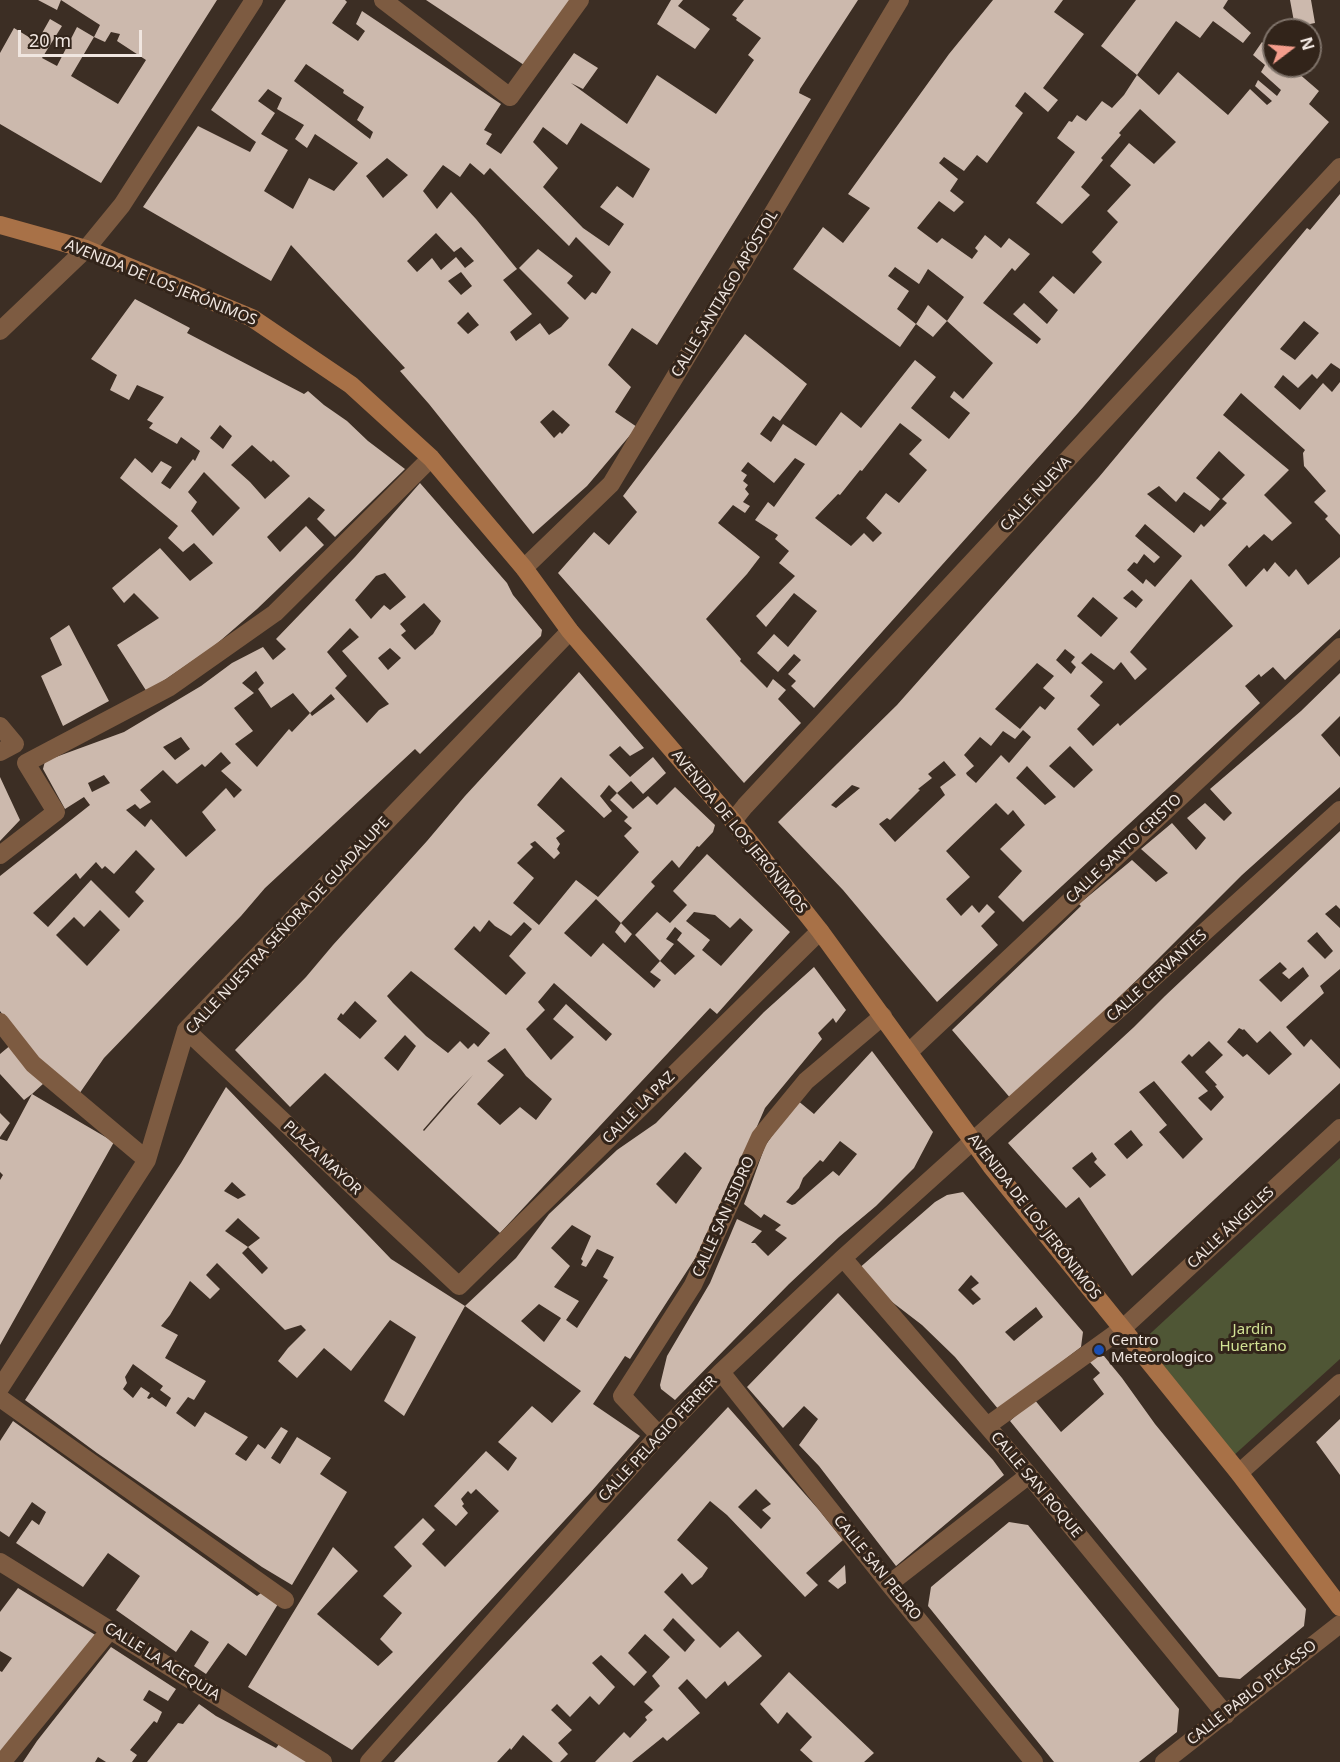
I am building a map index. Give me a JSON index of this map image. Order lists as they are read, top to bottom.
{
  "streets": {
    "main road": ["AVENIDA DE LOS JERÓNIMOS"],
    "street": [
      "CALLE SANTIAGO APÓSTOL",
      "CALLE NUEVA",
      "CALLE SANTO CRISTO",
      "CALLE NUESTRA SEÑORA DE GUADALUPE",
      "CALLE CERVANTES",
      "CALLE LA PAZ",
      "PLAZA MAYOR",
      "CALLE SAN ISIDRO",
      "CALLE ÁNGELES",
      "CALLE PELAGIO FERRER",
      "CALLE SAN ROQUE",
      "CALLE SAN PEDRO",
      "CALLE LA ACEQUIA",
      "CALLE PABLO PICASSO"
    ]
  },
  "crossings": [
    ["AVENIDA DE LOS JERÓNIMOS", "CALLE SANTIAGO APÓSTOL"],
    ["AVENIDA DE LOS JERÓNIMOS", "CALLE NUEVA"],
    ["AVENIDA DE LOS JERÓNIMOS", "CALLE SANTO CRISTO"],
    ["AVENIDA DE LOS JERÓNIMOS", "CALLE NUESTRA SEÑORA DE GUADALUPE"],
    ["AVENIDA DE LOS JERÓNIMOS", "CALLE CERVANTES"],
    ["AVENIDA DE LOS JERÓNIMOS", "CALLE LA PAZ"],
    ["AVENIDA DE LOS JERÓNIMOS", "CALLE SAN ISIDRO"],
    ["AVENIDA DE LOS JERÓNIMOS", "CALLE ÁNGELES"],
    ["AVENIDA DE LOS JERÓNIMOS", "CALLE PELAGIO FERRER"],
    ["CALLE NUESTRA SEÑORA DE GUADALUPE", "PLAZA MAYOR"],
    ["CALLE CERVANTES", "CALLE PELAGIO FERRER"],
    ["CALLE LA PAZ", "PLAZA MAYOR"],
    ["CALLE SAN ISIDRO", "CALLE PELAGIO FERRER"],
    ["CALLE ÁNGELES", "CALLE SAN ROQUE"],
    ["CALLE PELAGIO FERRER", "CALLE SAN ROQUE"],
    ["CALLE PELAGIO FERRER", "CALLE SAN PEDRO"],
    ["CALLE SAN ROQUE", "CALLE PABLO PICASSO"]
  ],
  "parks": ["Jardín Huertano"],
  "places": ["Centro Meteorologico"],
  "scale_bar": "20 m",
  "north": "right"
}
